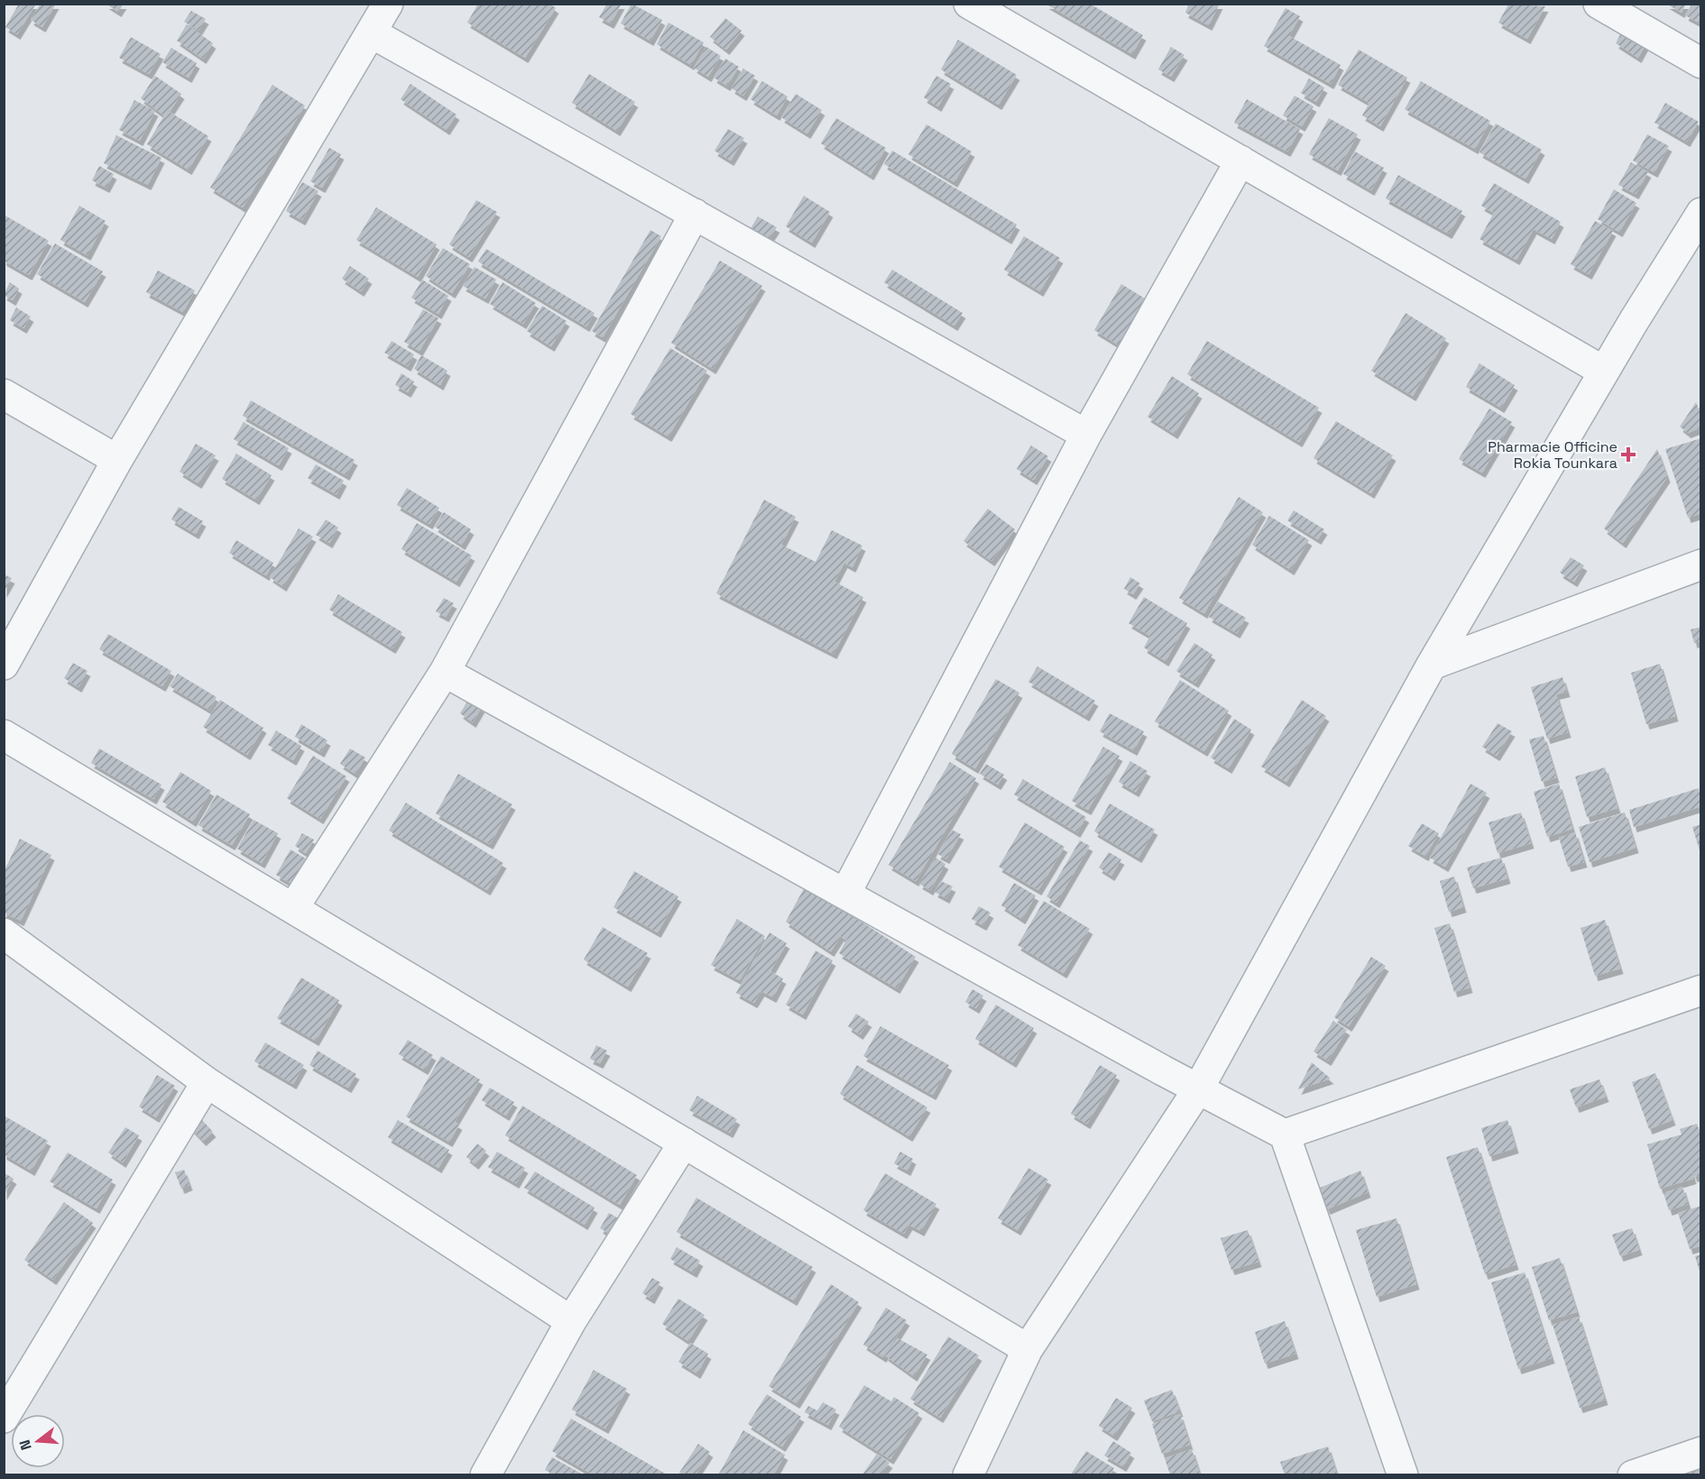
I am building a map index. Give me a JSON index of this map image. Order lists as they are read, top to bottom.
{
  "places": {
    "health": ["Pharmacie Officine Rokia Tounkara"]
  },
  "north": "left"
}
